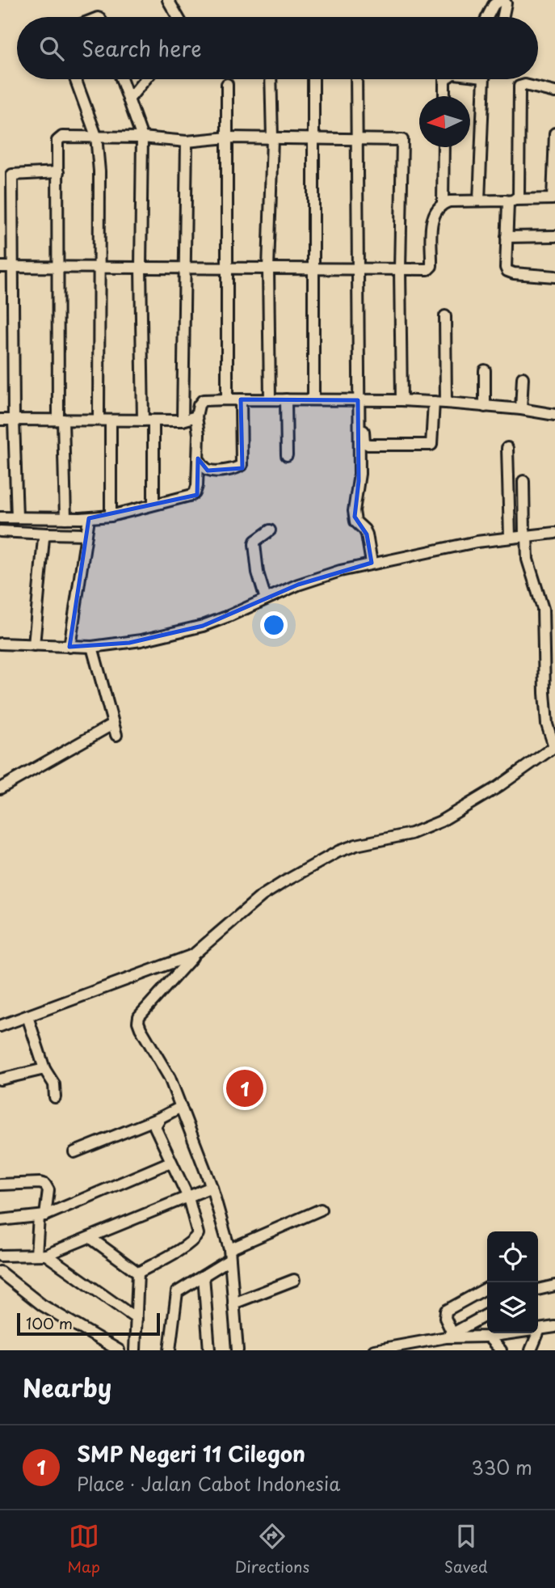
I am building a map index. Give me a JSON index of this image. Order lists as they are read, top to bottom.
{
  "scale_bar": "100 m",
  "north": "left",
  "page": {
    "search": "Search here",
    "pins": "1",
    "scale": "100 m",
    "heading": "Nearby",
    "list": [
      {
        "mark": "1",
        "name": "SMP Negeri 11 Cilegon",
        "note": "Place · Jalan Cabot Indonesia",
        "value": "330 m"
      }
    ],
    "nav": ["Map", "Directions", "Saved"]
  }
}
